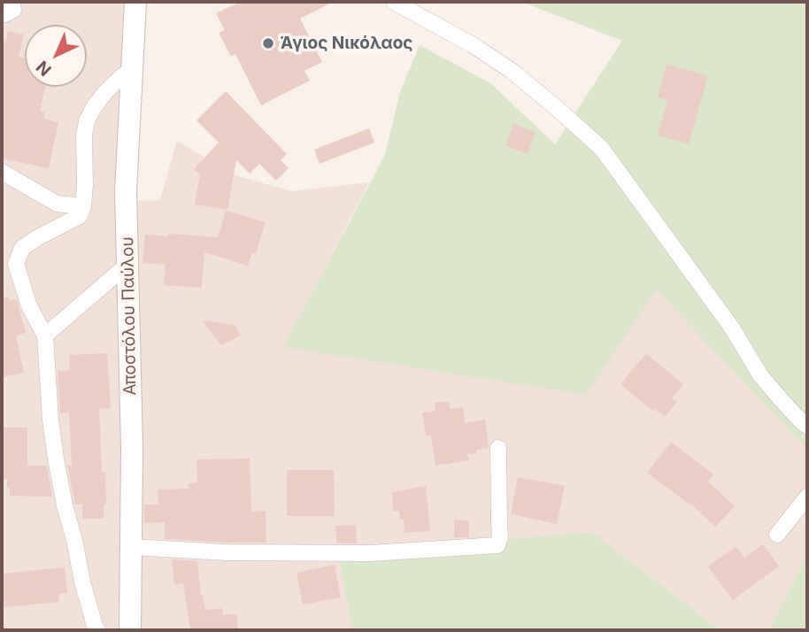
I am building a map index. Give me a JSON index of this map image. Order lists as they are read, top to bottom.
{
  "streets": {
    "street": ["Αποστόλου Παύλου"]
  },
  "places": ["Άγιος Νικόλαος"],
  "north": "bottom left"
}
